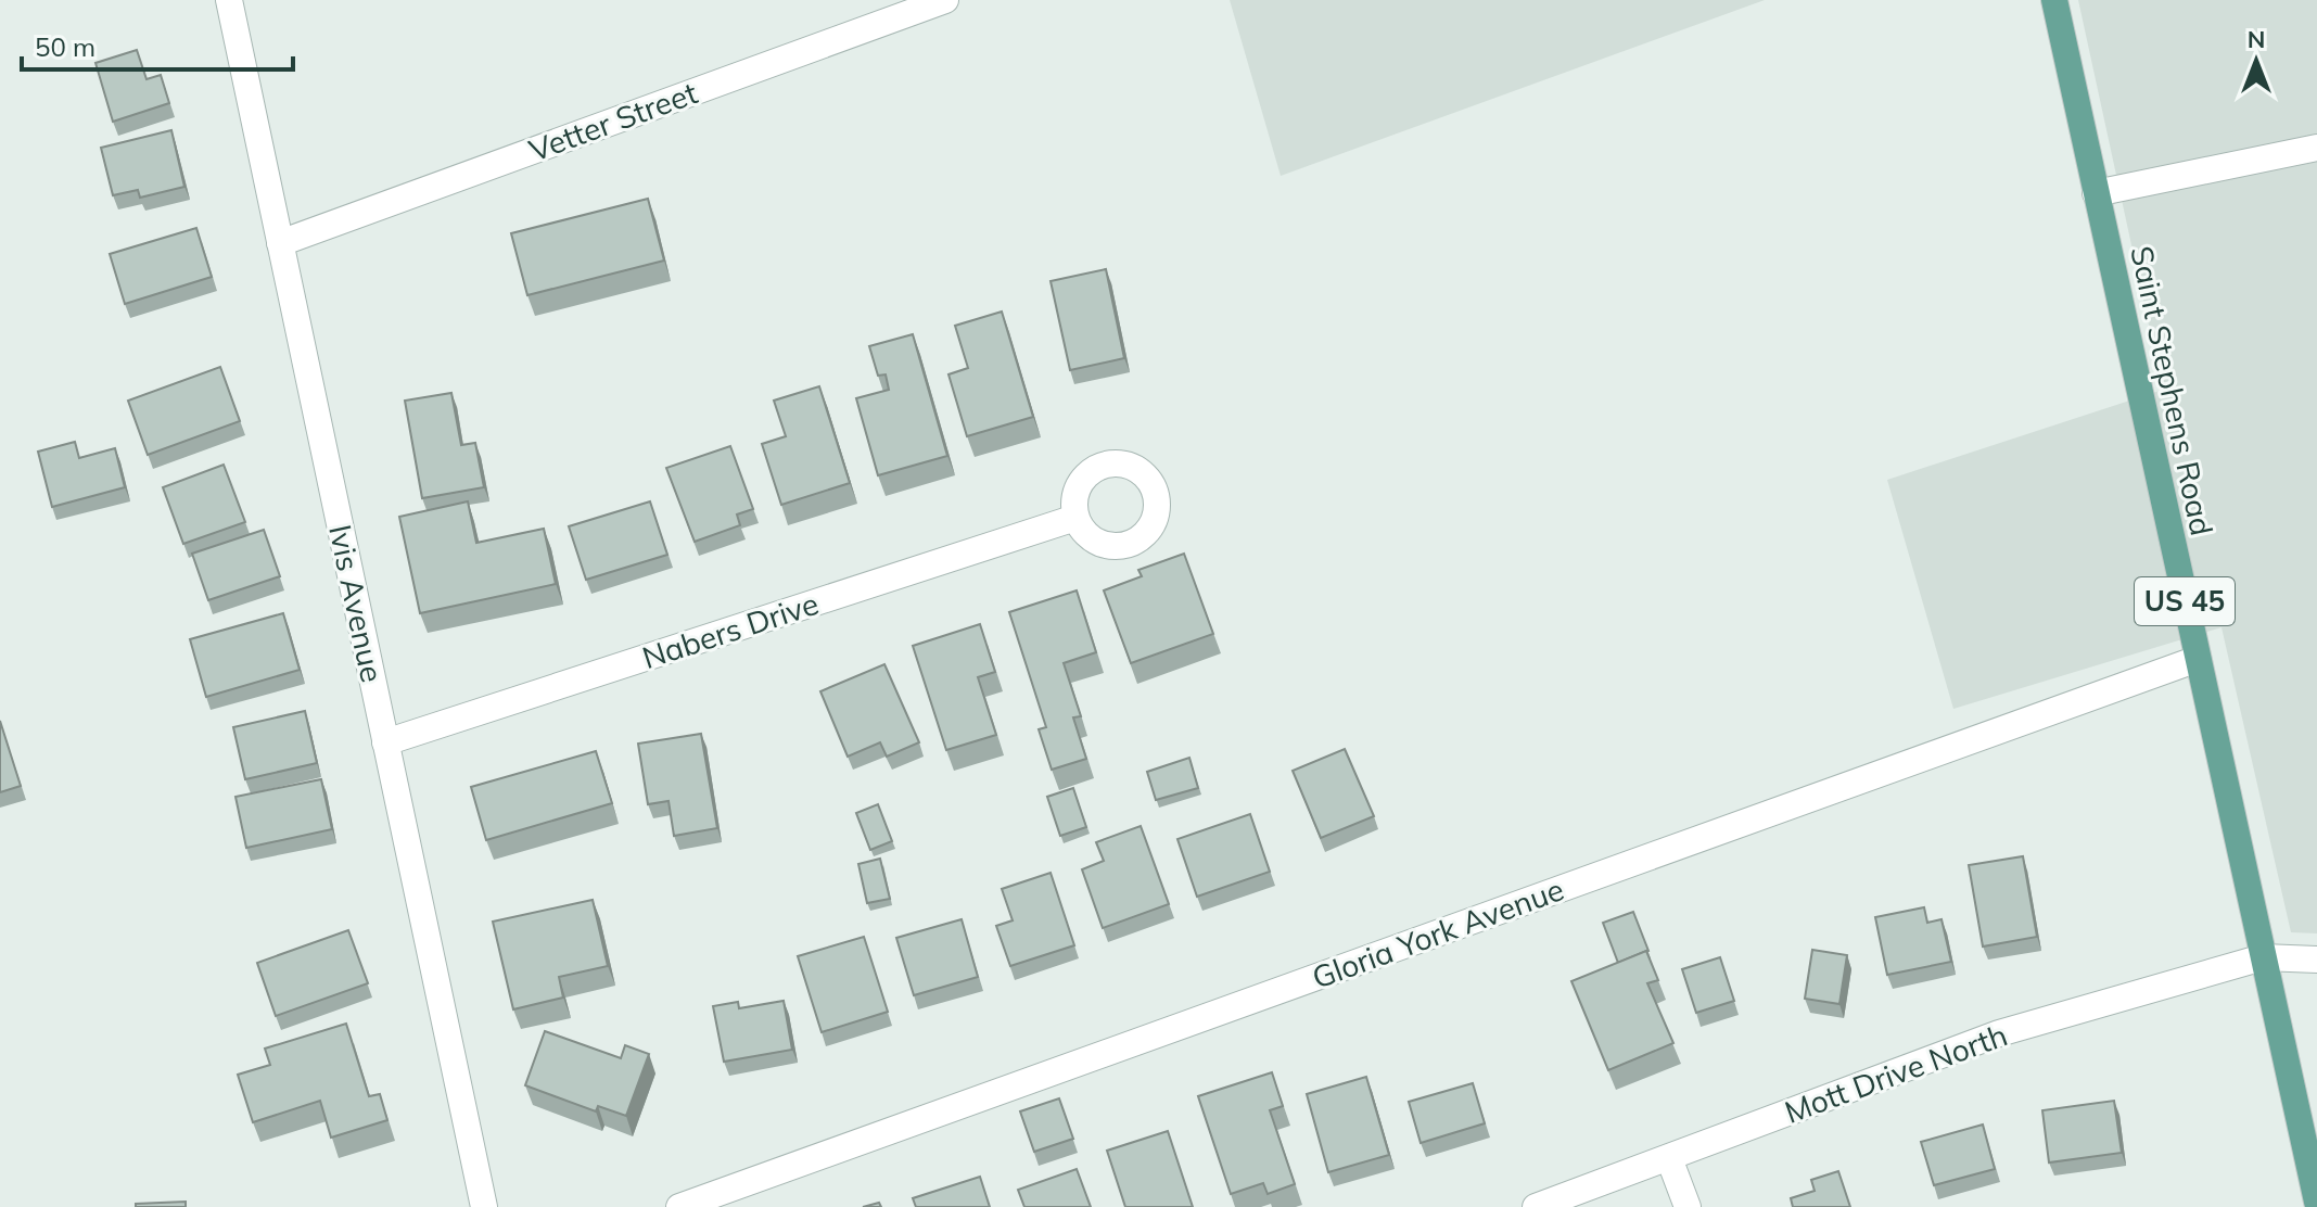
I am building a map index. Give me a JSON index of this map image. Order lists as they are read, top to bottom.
{
  "streets": {
    "main road": ["Saint Stephens Road", "US 45"],
    "street": [
      "Vetter Street",
      "Ivis Avenue",
      "Nabers Drive",
      "Gloria York Avenue",
      "Mott Drive North"
    ]
  },
  "crossings": [
    ["Vetter Street", "Ivis Avenue"],
    ["Saint Stephens Road", "Gloria York Avenue"],
    ["Saint Stephens Road", "Mott Drive North"],
    ["Ivis Avenue", "Nabers Drive"]
  ],
  "scale_bar": "50 m",
  "north": "top"
}
